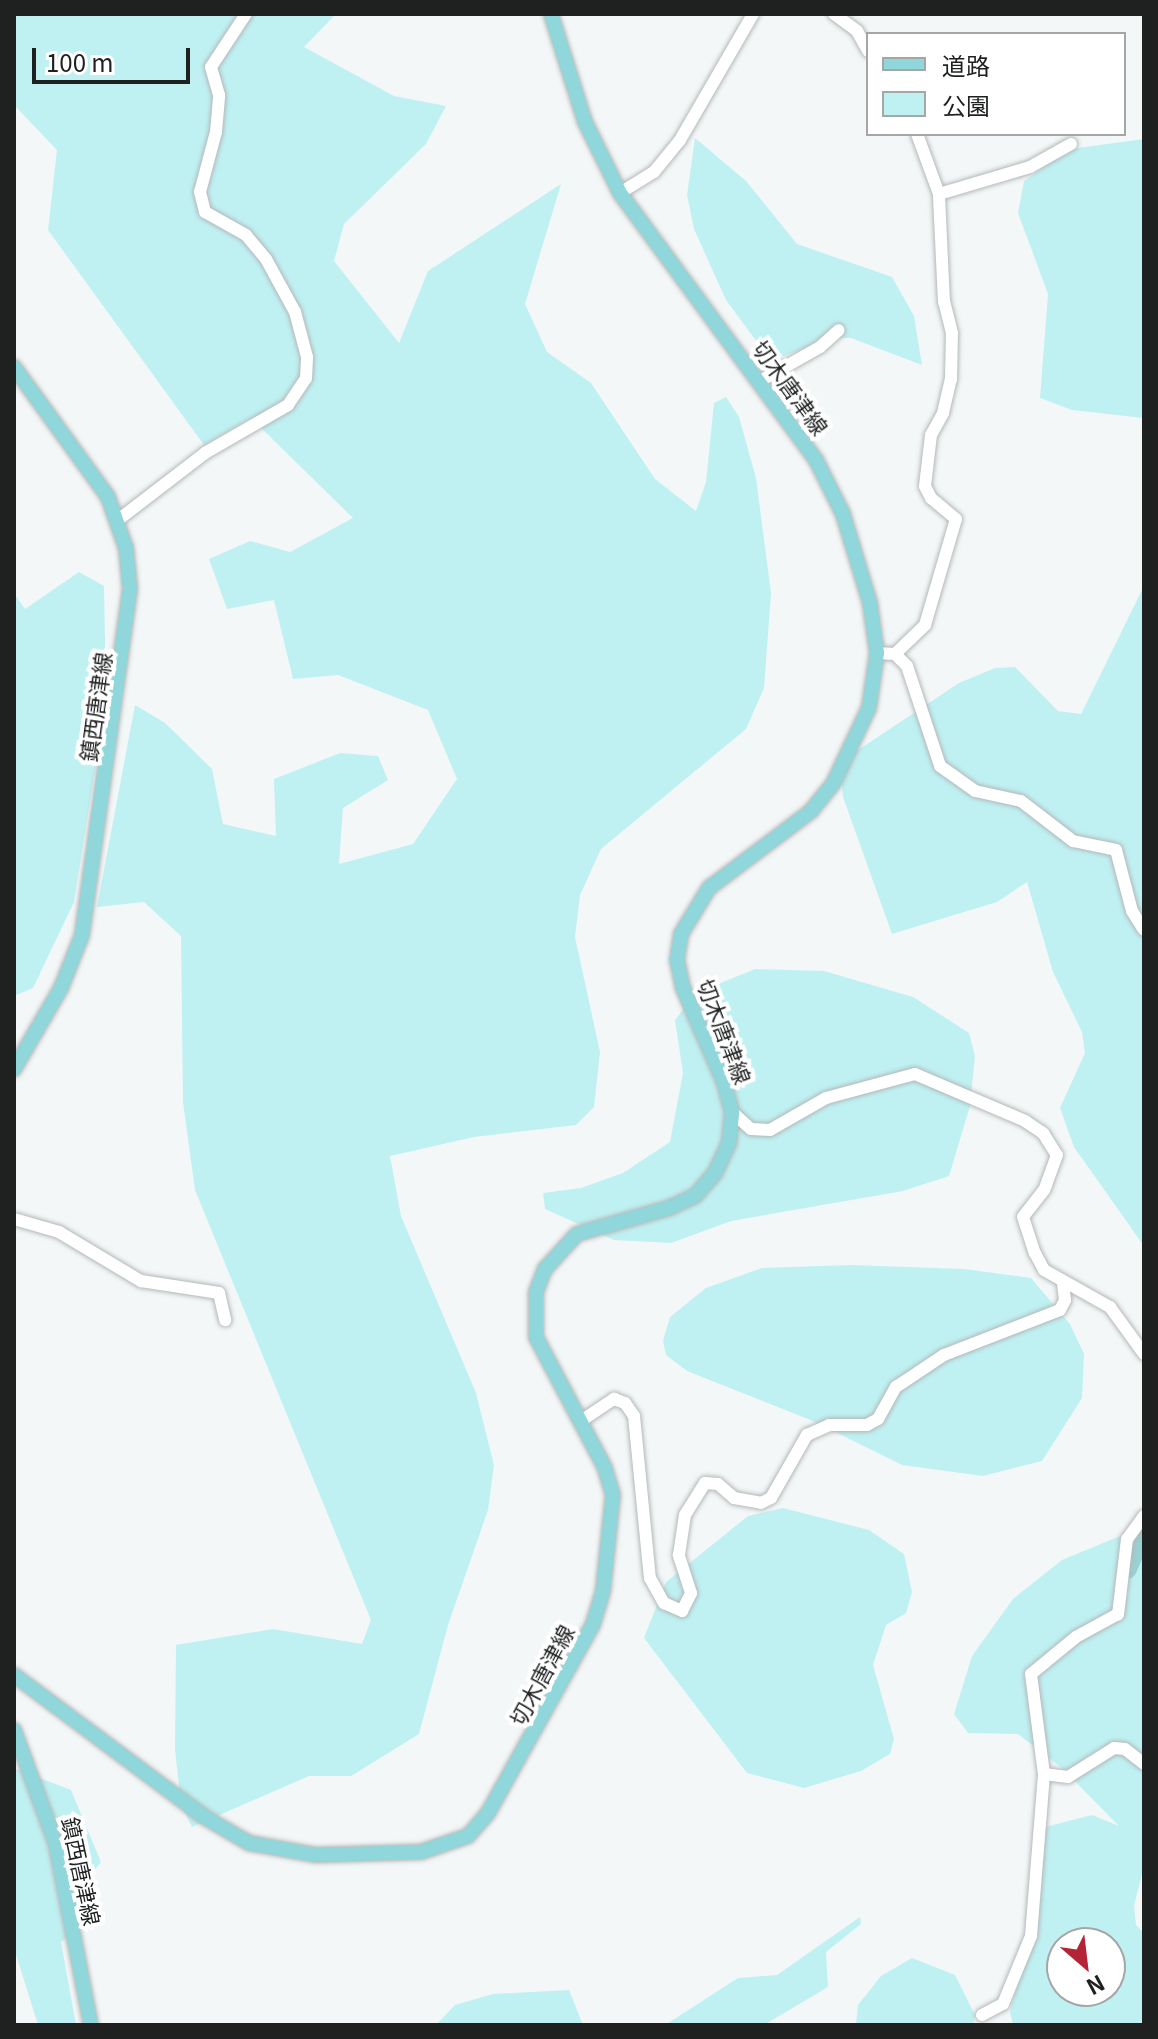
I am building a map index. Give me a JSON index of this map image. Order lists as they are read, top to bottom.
{
  "streets": {
    "main road": ["切木唐津線", "鎮西唐津線"]
  },
  "legend": ["道路", "公園"],
  "scale_bar": "100 m",
  "north": "bottom right"
}
